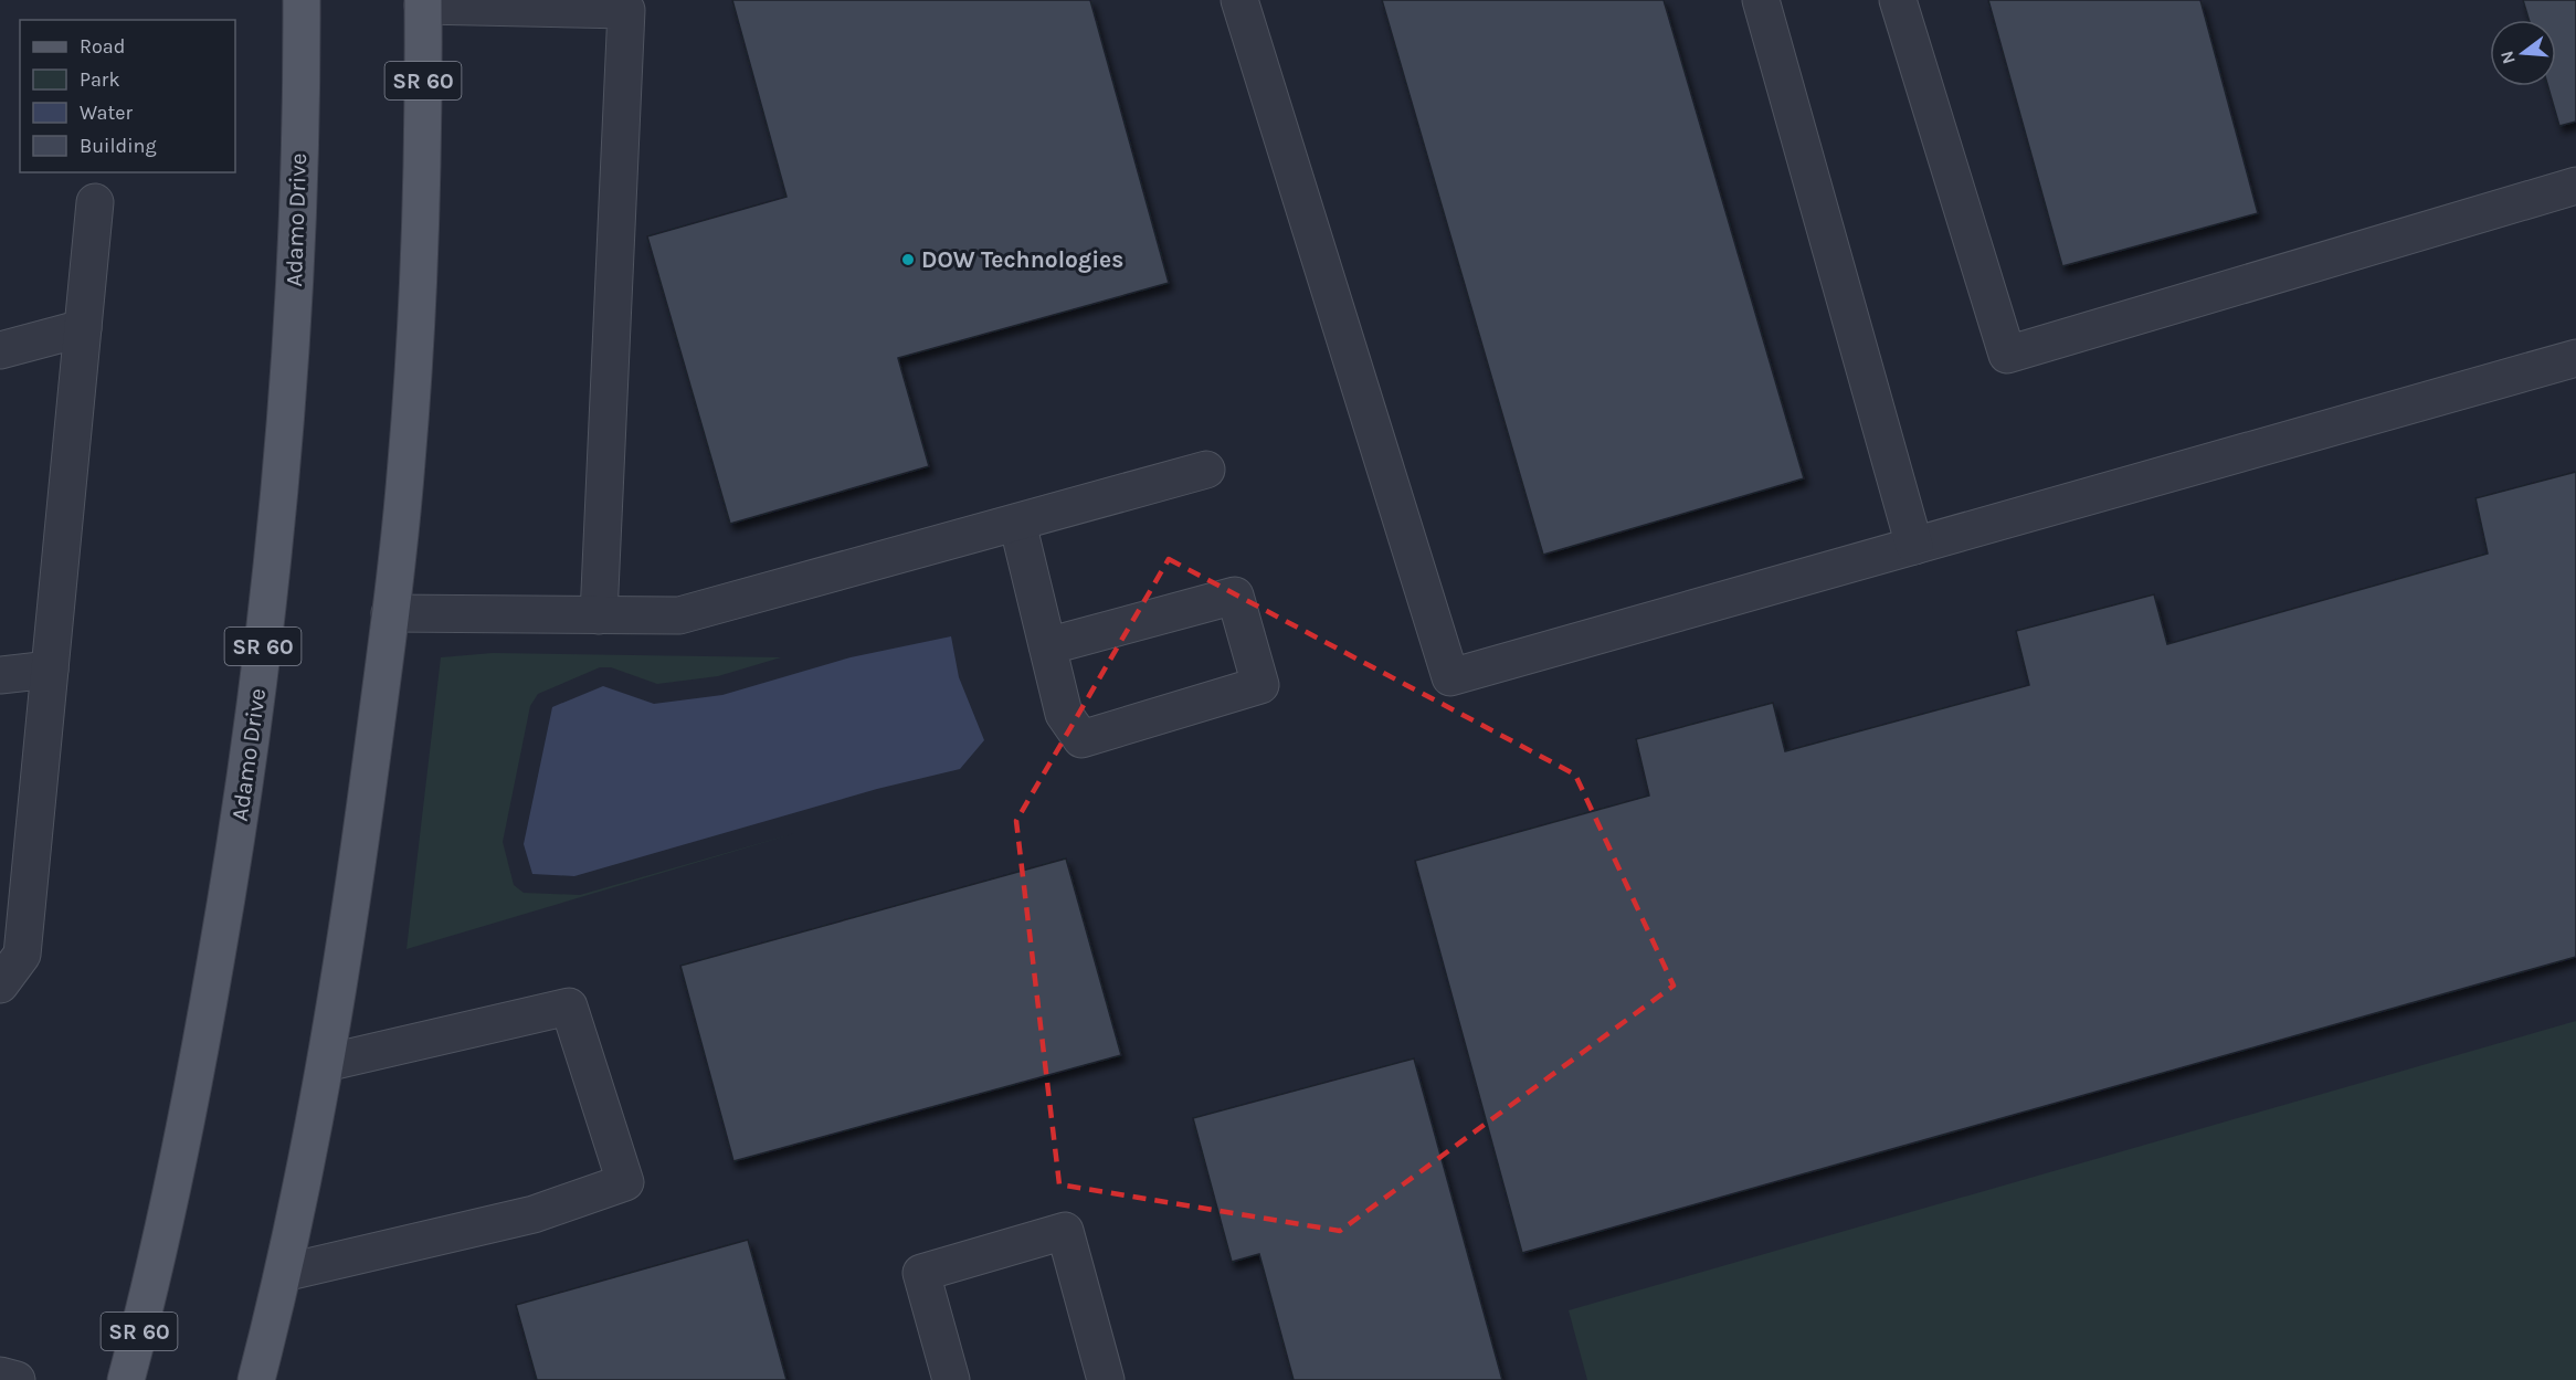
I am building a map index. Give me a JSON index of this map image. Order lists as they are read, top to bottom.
{
  "streets": {
    "main road": ["SR 60", "Adamo Drive"]
  },
  "places": ["DOW Technologies"],
  "legend": [
    "Road",
    "Park",
    "Water",
    "Building"
  ],
  "north": "left"
}
